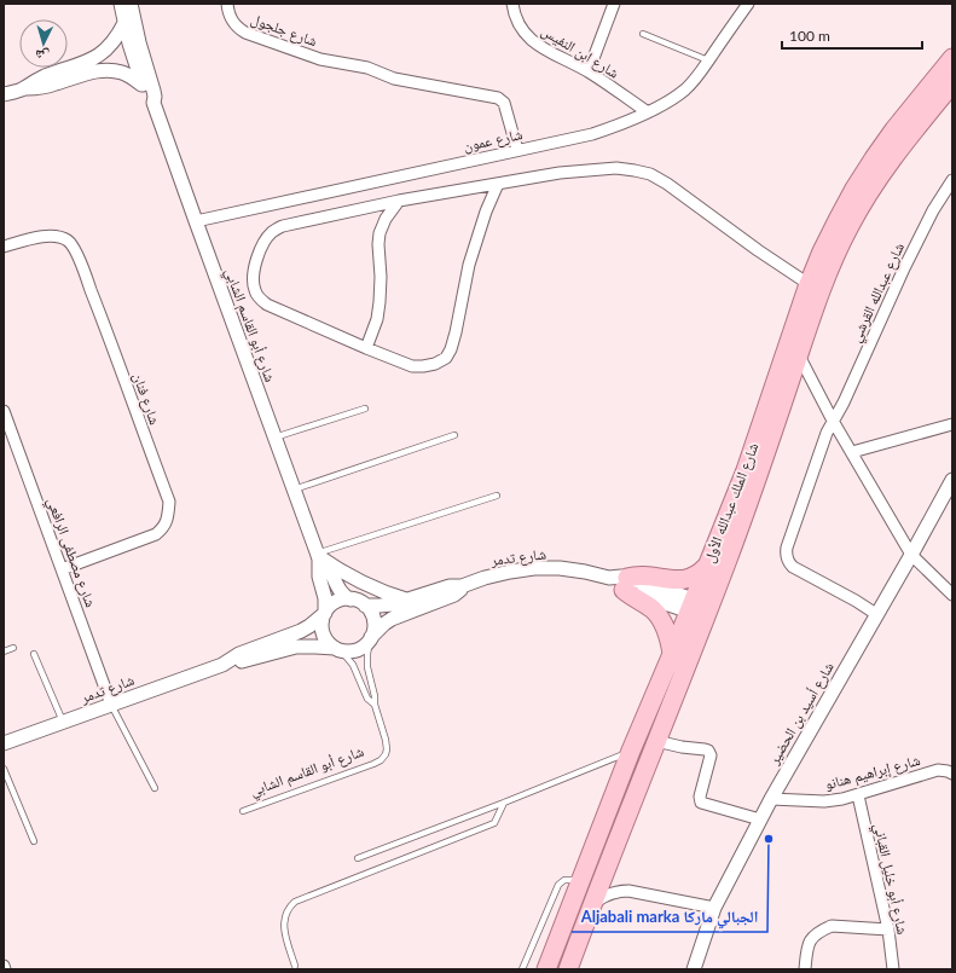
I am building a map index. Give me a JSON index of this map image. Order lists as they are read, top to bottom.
{
  "streets": {
    "main road": ["شارع الملك عبدالله الأول"],
    "street": [
      "شارع جلجول",
      "شارع ابن النفيس",
      "شارع عمون",
      "شارع عبدالله القرشي",
      "شارع أبو القاسم الشابي",
      "شارع فنان",
      "شارع مصطفى الرافعي",
      "شارع تدمر",
      "شارع أسيد بن الحضير",
      "شارع إبراهيم هنانو",
      "شارع أبو خليل القباني"
    ]
  },
  "crossings": [
    ["شارع جلجول", "شارع عمون"],
    ["شارع ابن النفيس", "شارع عمون"],
    ["شارع عمون", "شارع أبو القاسم الشابي"],
    ["شارع عبدالله القرشي", "شارع أسيد بن الحضير"],
    ["شارع أبو القاسم الشابي", "شارع تدمر"],
    ["شارع فنان", "شارع مصطفى الرافعي"],
    ["شارع الملك عبدالله الأول", "شارع تدمر"],
    ["شارع مصطفى الرافعي", "شارع تدمر"],
    ["شارع أسيد بن الحضير", "شارع إبراهيم هنانو"],
    ["شارع إبراهيم هنانو", "شارع أبو خليل القباني"]
  ],
  "places": ["Aljabali marka الجبالي ماركا"],
  "scale_bar": "100 m",
  "north": "bottom"
}
